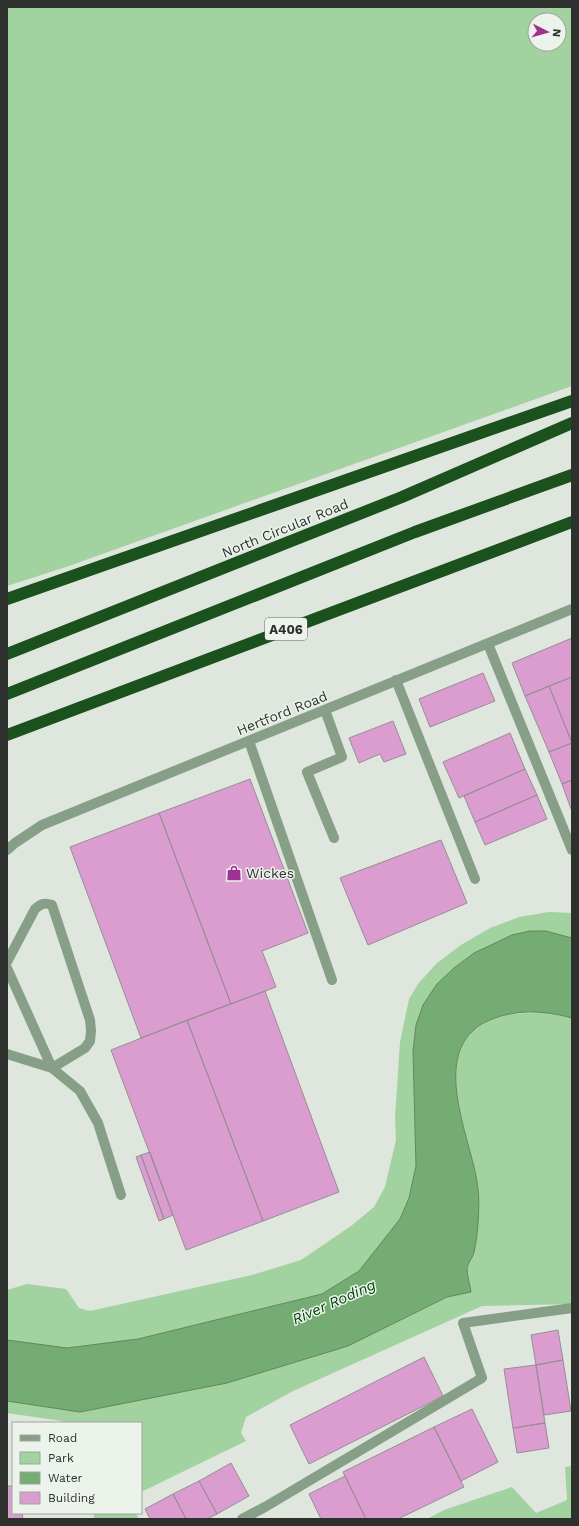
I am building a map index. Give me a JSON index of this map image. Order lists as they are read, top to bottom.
{
  "streets": {
    "highway": ["North Circular Road", "A406"],
    "street": ["Hertford Road"]
  },
  "water": ["River Roding"],
  "places": {
    "shop": ["Wickes"]
  },
  "legend": [
    "Road",
    "Park",
    "Water",
    "Building"
  ],
  "north": "right"
}
